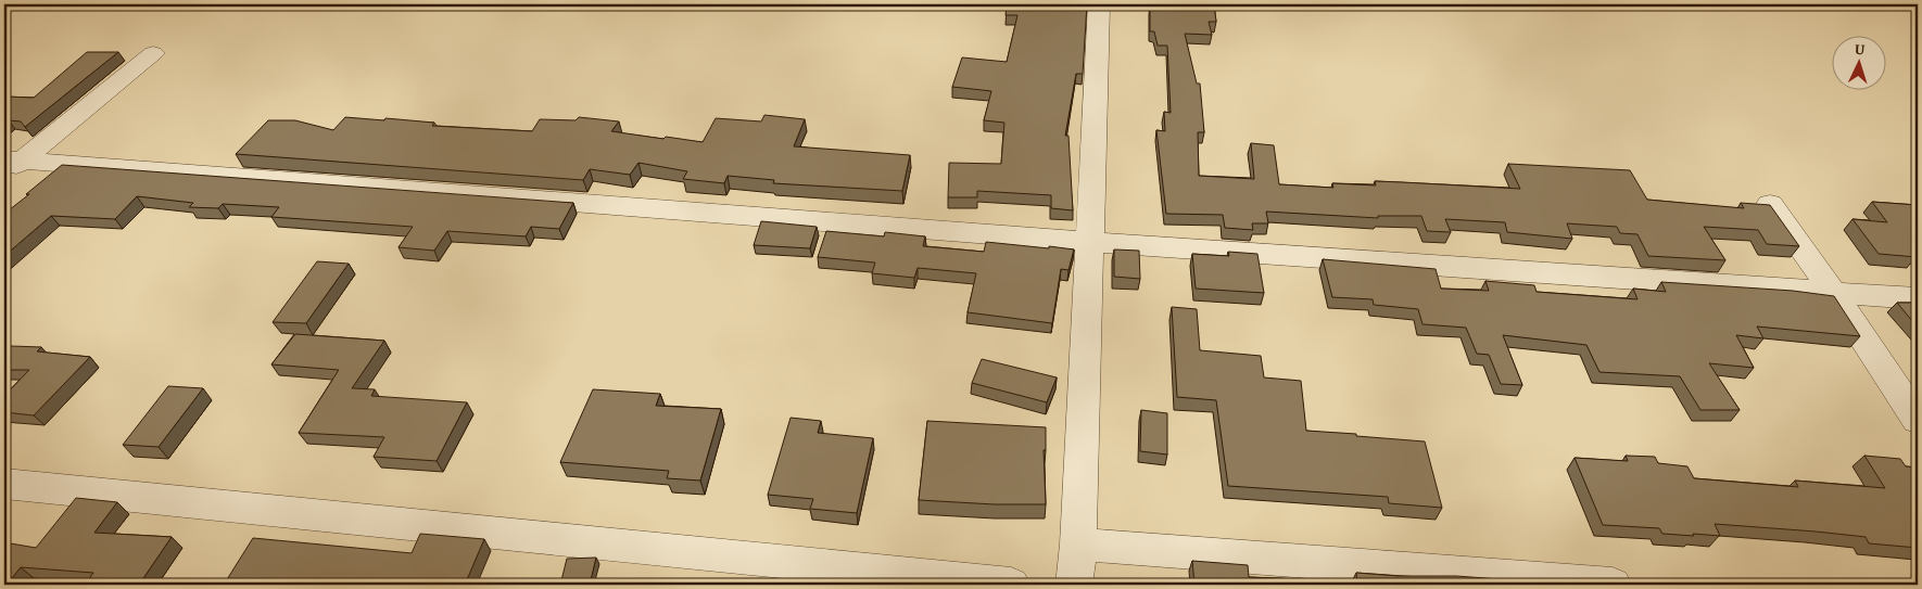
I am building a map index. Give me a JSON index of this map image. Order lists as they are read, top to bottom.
{
  "north": "top"
}
